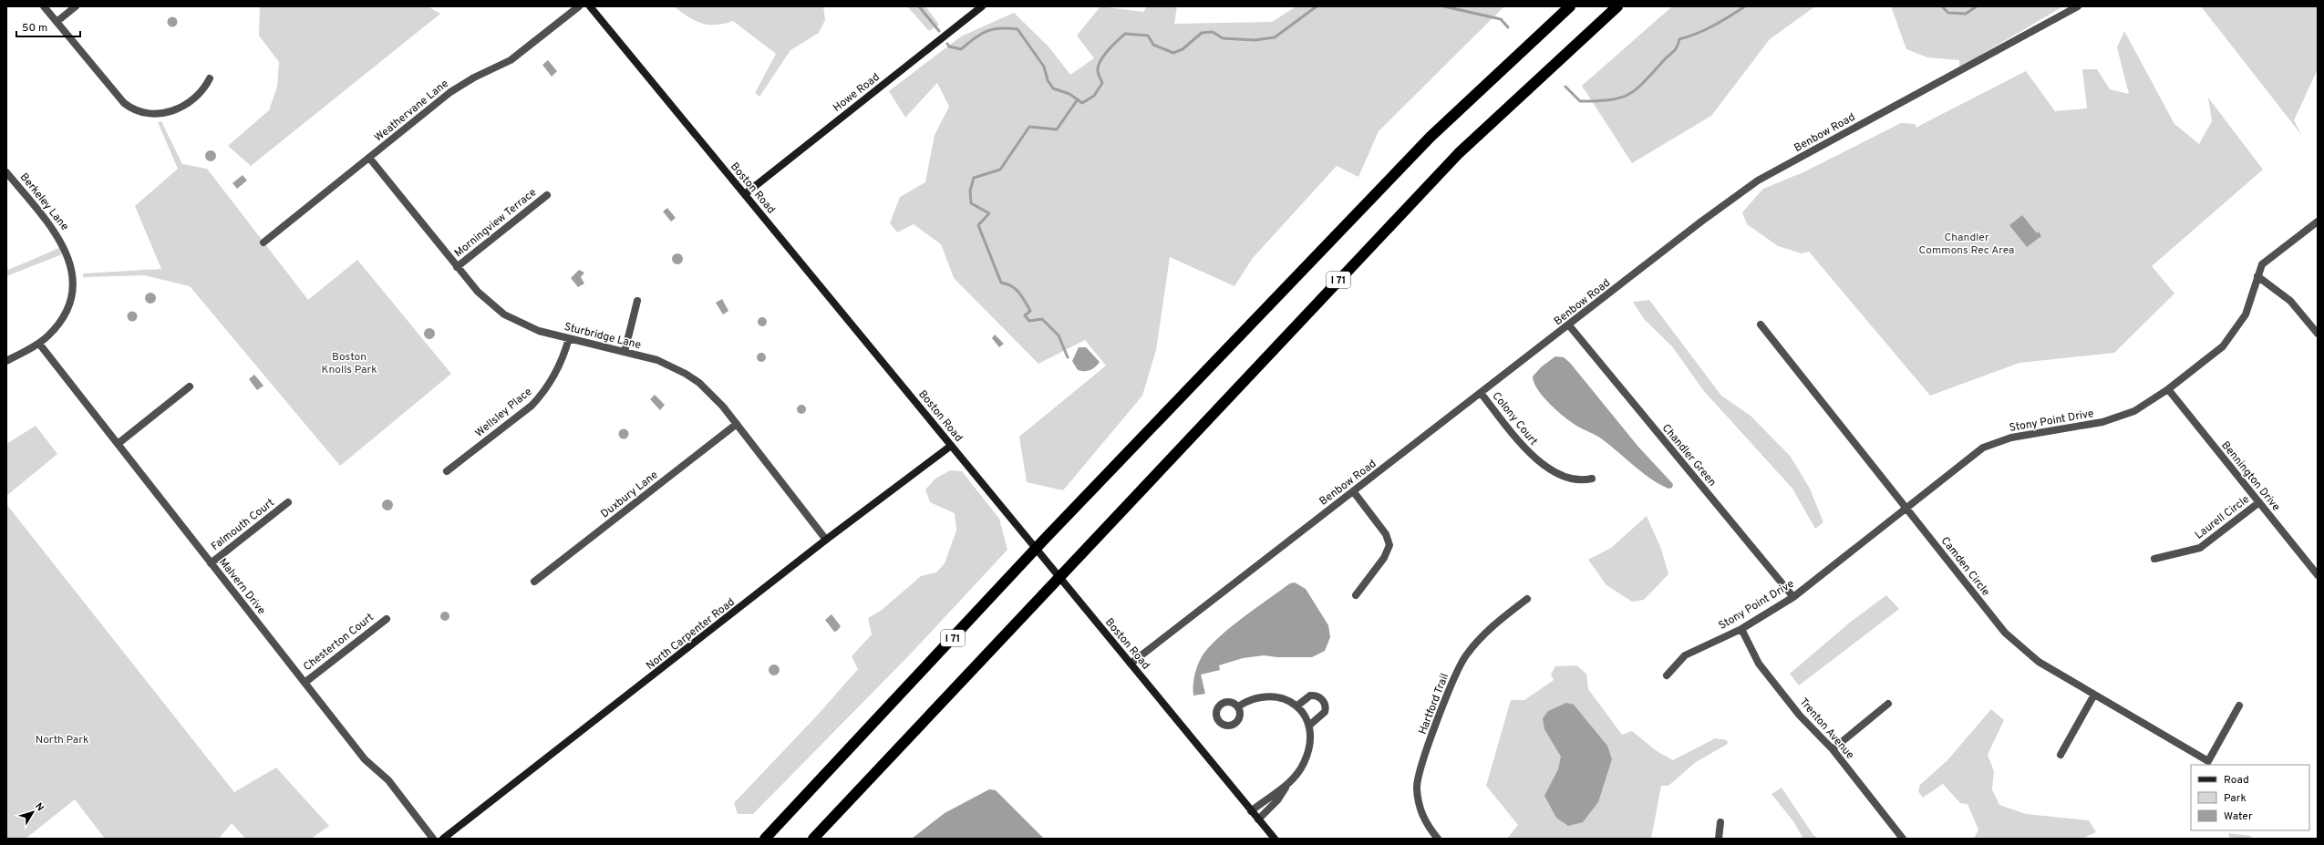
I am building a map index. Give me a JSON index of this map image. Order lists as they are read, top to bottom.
{
  "streets": {
    "highway": ["I 71"],
    "street": [
      "Howe Road",
      "Weathervane Lane",
      "Benbow Road",
      "Boston Road",
      "Berkeley Lane",
      "Morningview Terrace",
      "Sturbridge Lane",
      "Wellsley Place",
      "Colony Court",
      "Stony Point Drive",
      "Chandler Green",
      "Bennington Drive",
      "Duxbury Lane",
      "Laurell Circle",
      "Falmouth Court",
      "Camden Circle",
      "Malvern Drive",
      "North Carpenter Road",
      "Chesterton Court",
      "Hartford Trail",
      "Trenton Avenue"
    ]
  },
  "crossings": [
    ["Howe Road", "Boston Road"],
    ["Weathervane Lane", "Sturbridge Lane"],
    ["Benbow Road", "Boston Road"],
    ["Benbow Road", "Colony Court"],
    ["Benbow Road", "Chandler Green"],
    ["Boston Road", "North Carpenter Road"],
    ["Berkeley Lane", "Malvern Drive"],
    ["Morningview Terrace", "Sturbridge Lane"],
    ["Sturbridge Lane", "Wellsley Place"],
    ["Sturbridge Lane", "Duxbury Lane"],
    ["Sturbridge Lane", "North Carpenter Road"],
    ["Stony Point Drive", "Chandler Green"],
    ["Stony Point Drive", "Bennington Drive"],
    ["Stony Point Drive", "Camden Circle"],
    ["Stony Point Drive", "Trenton Avenue"],
    ["Bennington Drive", "Laurell Circle"],
    ["Falmouth Court", "Malvern Drive"],
    ["Malvern Drive", "Chesterton Court"]
  ],
  "parks": ["Chandler Commons Rec Area", "Boston Knolls Park", "North Park"],
  "legend": ["Road", "Park", "Water"],
  "scale_bar": "50 m",
  "north": "top right"
}
